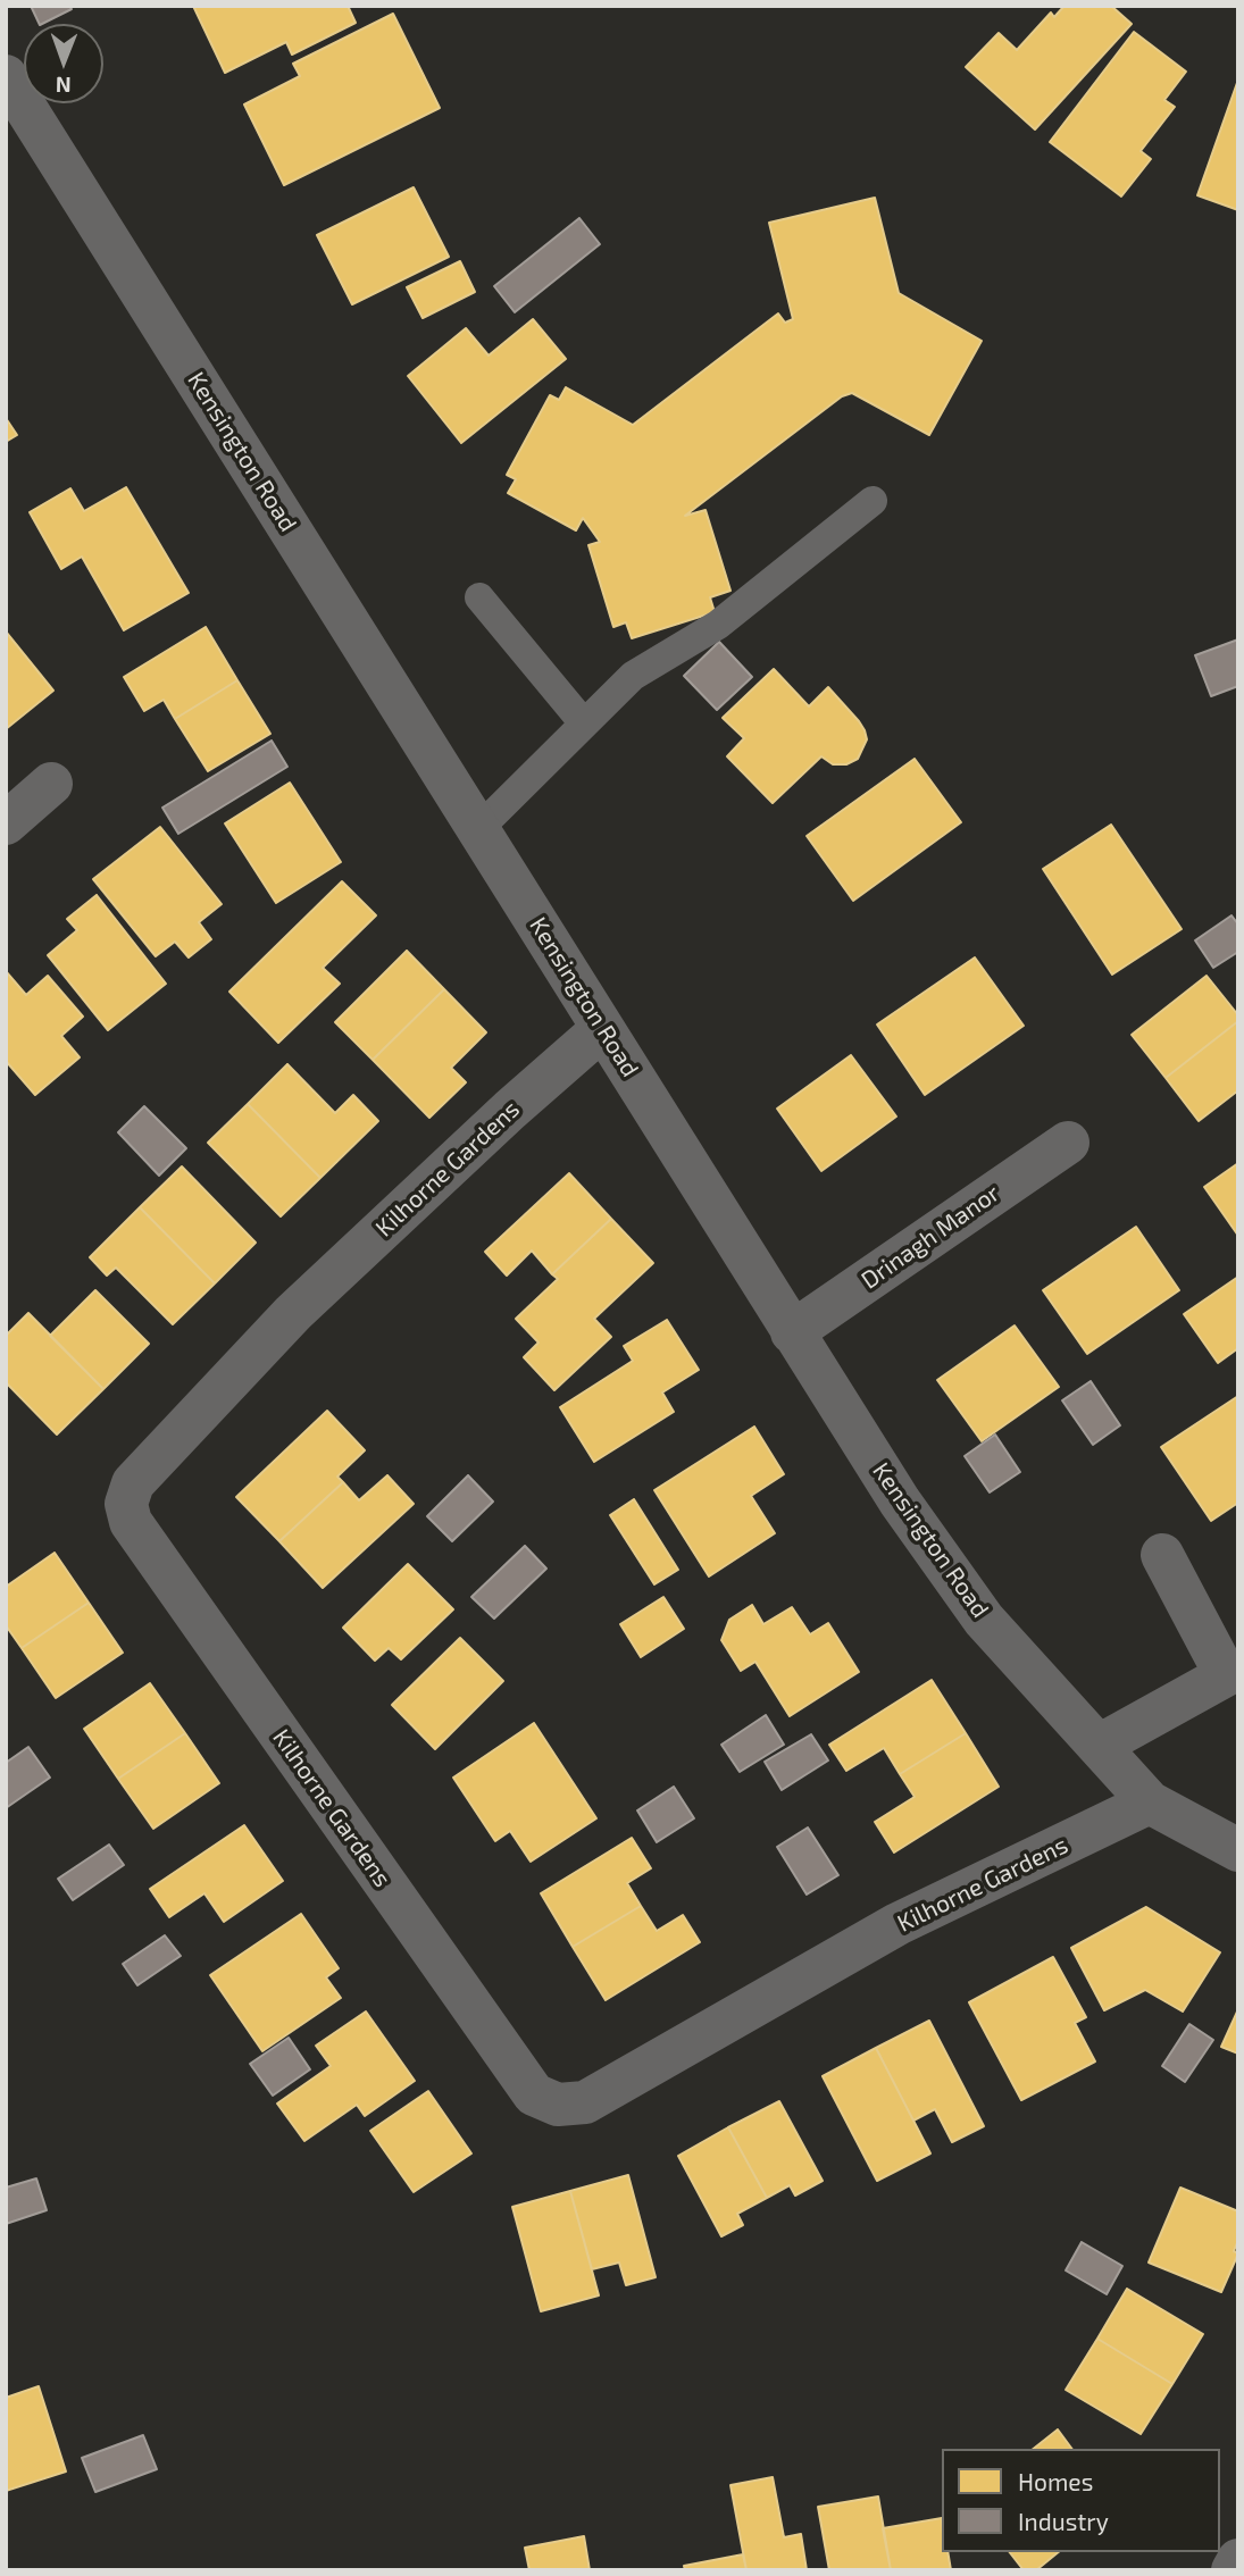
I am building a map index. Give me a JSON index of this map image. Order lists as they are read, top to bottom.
{
  "streets": {
    "street": ["Kensington Road", "Kilhorne Gardens", "Drinagh Manor"]
  },
  "crossings": [
    ["Kensington Road", "Kilhorne Gardens"],
    ["Kensington Road", "Drinagh Manor"]
  ],
  "legend": ["Homes", "Industry"],
  "north": "bottom"
}
